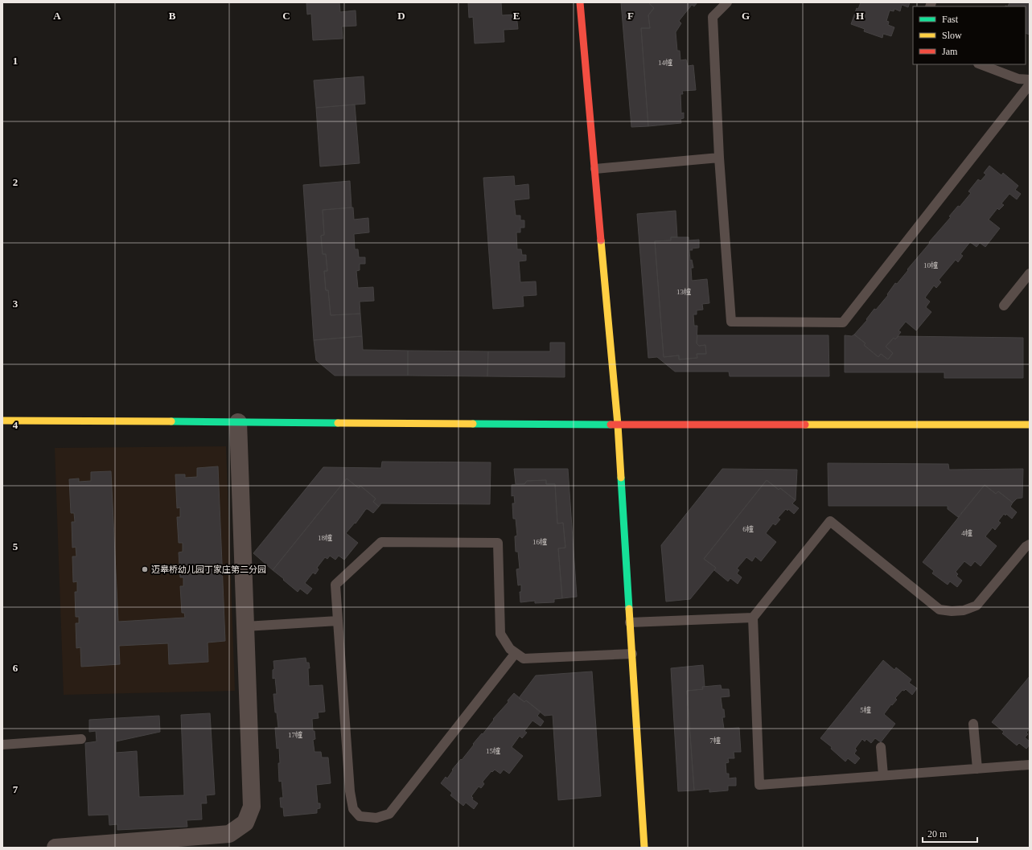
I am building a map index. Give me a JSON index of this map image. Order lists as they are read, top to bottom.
{
  "places": ["迈皋桥幼儿园丁家庄第二分园"],
  "house_numbers": [
    "14幢",
    "10幢",
    "13幢",
    "6幢",
    "4幢",
    "18幢",
    "16幢",
    "5幢",
    "17幢",
    "7幢",
    "15幢"
  ],
  "legend": ["Fast", "Slow", "Jam"],
  "scale_bar": "20 m",
  "grid": {
    "columns": [
      "A",
      "B",
      "C",
      "D",
      "E",
      "F",
      "G",
      "H"
    ],
    "rows": [
      "1",
      "2",
      "3",
      "4",
      "5",
      "6",
      "7"
    ]
  }
}
